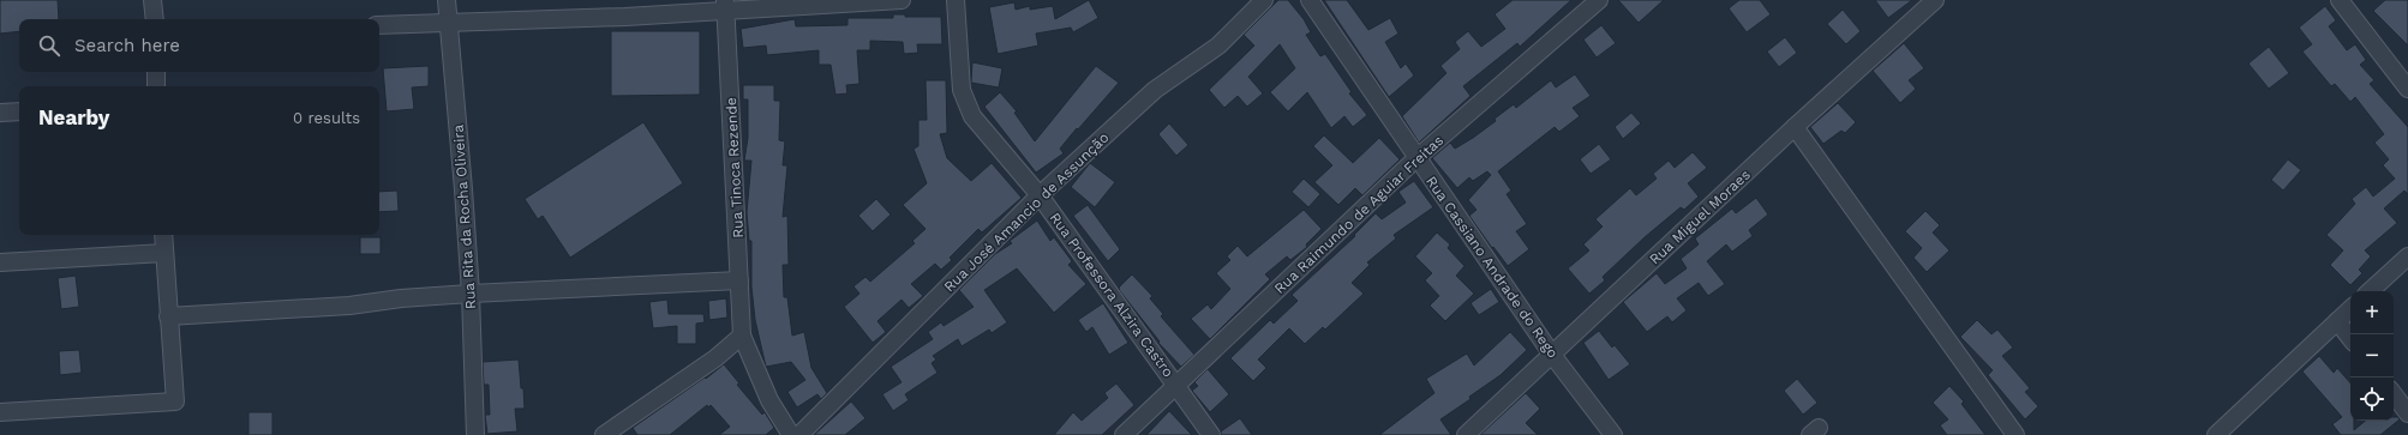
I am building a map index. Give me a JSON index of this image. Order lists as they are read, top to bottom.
{
  "streets": {
    "street": [
      "Rua Tinoca Rezende",
      "Rua José Amancio de Assunção",
      "Rua Raimundo de Aguiar Freitas",
      "Rua Rita da Rocha Oliveira",
      "Rua Miguel Moraes",
      "Rua Cassiano Andrade do Rego",
      "Rua Professora Alzira Castro"
    ]
  },
  "crossings": [
    ["Rua José Amancio de Assunção", "Rua Professora Alzira Castro"],
    ["Rua Raimundo de Aguiar Freitas", "Rua Cassiano Andrade do Rego"],
    ["Rua Raimundo de Aguiar Freitas", "Rua Professora Alzira Castro"],
    ["Rua Miguel Moraes", "Rua Cassiano Andrade do Rego"]
  ],
  "page": {
    "search": "Search here",
    "heading": ["Nearby", "0 results"],
    "map_buttons": ["+", "−"]
  }
}
